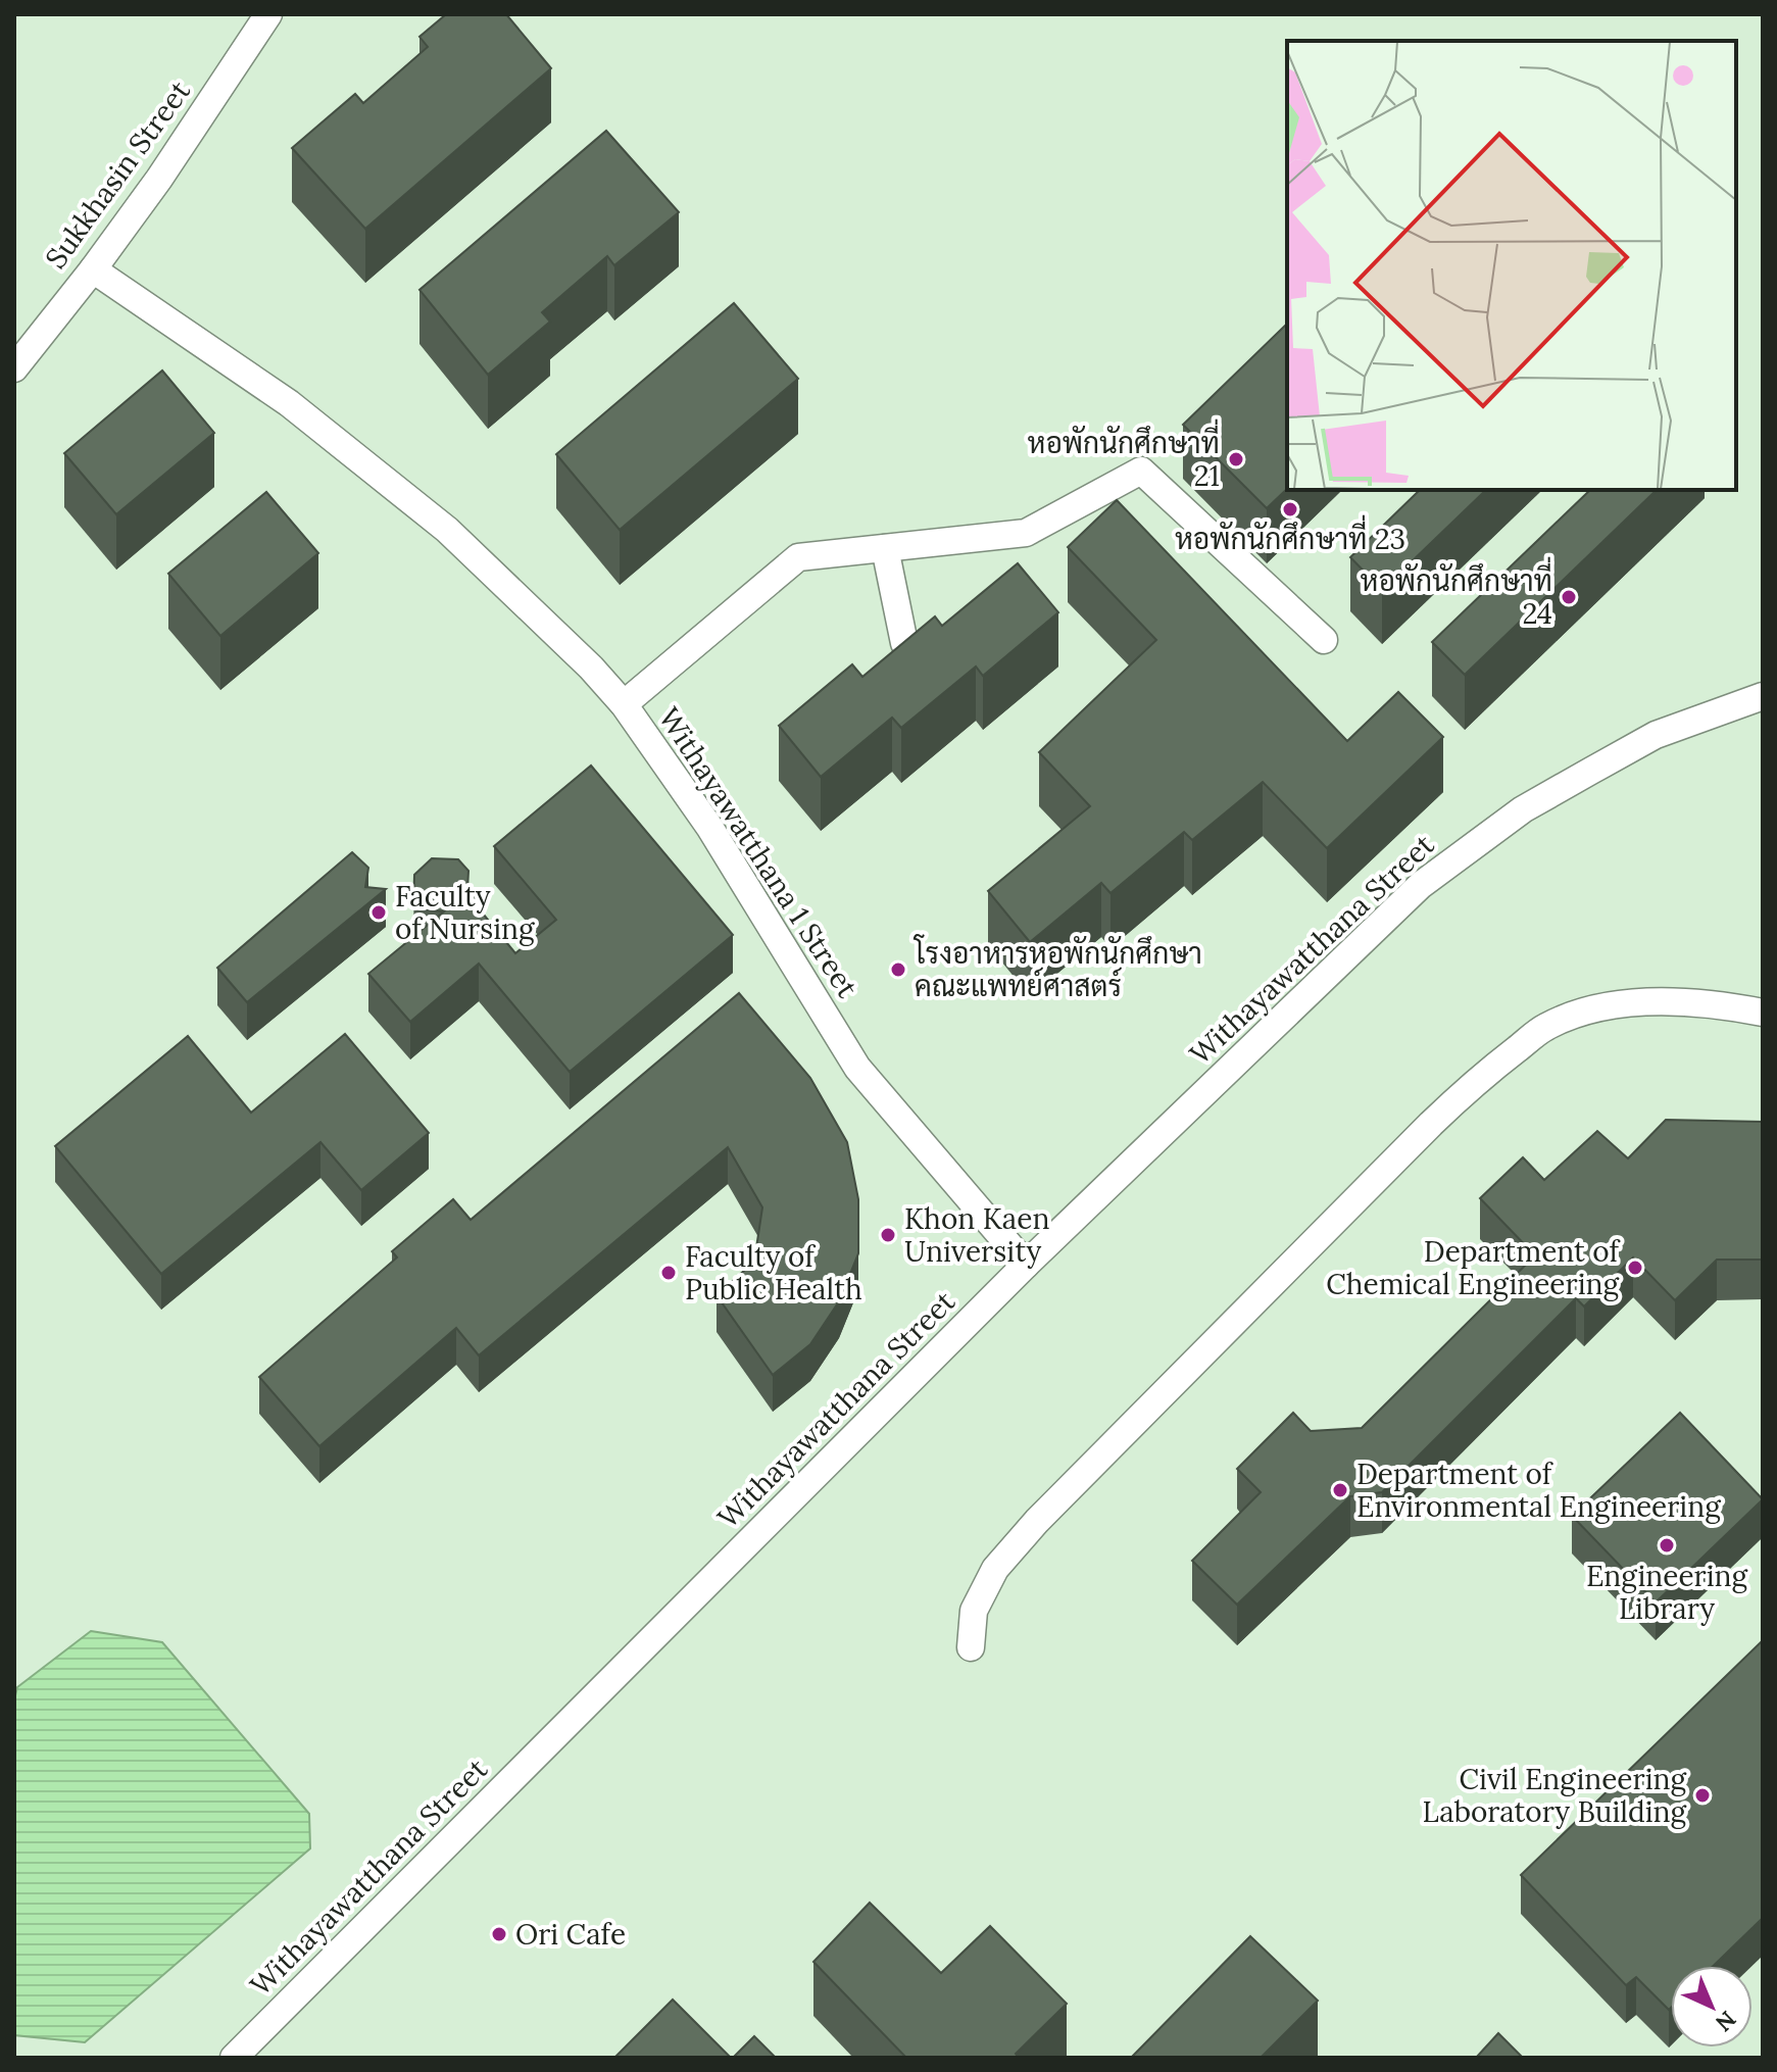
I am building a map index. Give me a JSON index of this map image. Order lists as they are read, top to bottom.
{
  "streets": {
    "street": ["Sukkhasin Street", "Withayawatthana 1 Street", "Withayawatthana Street"]
  },
  "crossings": [
    ["Sukkhasin Street", "Withayawatthana 1 Street"],
    ["Withayawatthana 1 Street", "Withayawatthana Street"]
  ],
  "places": [
    "หอพักนักศึกษาที่ 21",
    "หอพักนักศึกษาที่ 23",
    "หอพักนักศึกษาที่ 24",
    "Faculty of Nursing",
    "โรงอาหารหอพักนักศึกษา คณะแพทย์ศาสตร์",
    "Khon Kaen University",
    "Department of Chemical Engineering",
    "Faculty of Public Health",
    "Department of Environmental Engineering",
    "Engineering Library",
    "Civil Engineering Laboratory Building",
    "Ori Cafe"
  ],
  "north": "bottom right"
}
